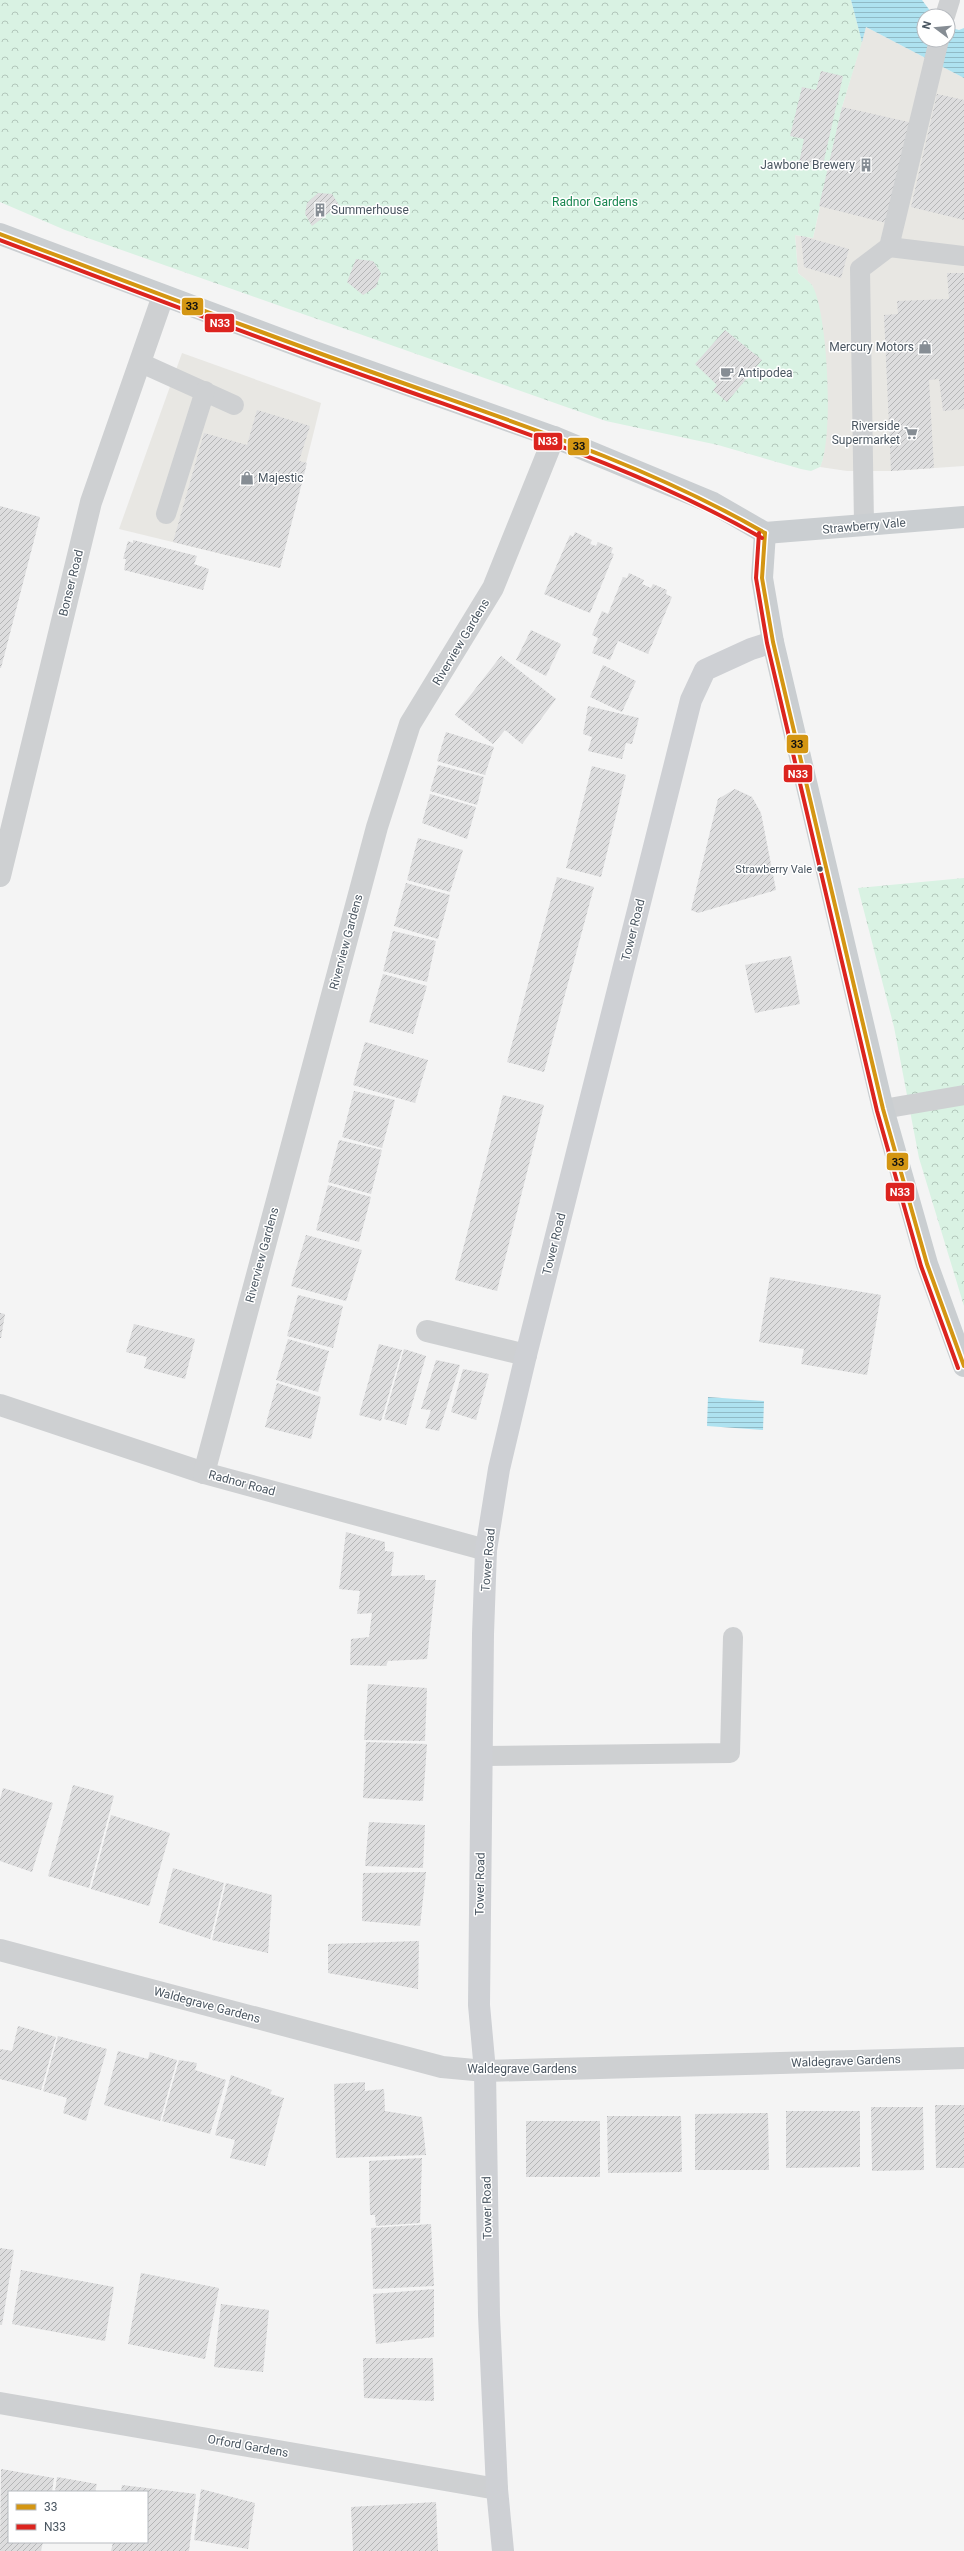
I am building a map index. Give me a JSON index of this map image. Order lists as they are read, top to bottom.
{
  "streets": {
    "main road": ["Strawberry Vale"],
    "street": [
      "Bonser Road",
      "Riverview Gardens",
      "Tower Road",
      "Radnor Road",
      "Waldegrave Gardens",
      "Orford Gardens"
    ]
  },
  "crossings": [
    ["Riverview Gardens", "Radnor Road"],
    ["Tower Road", "Radnor Road"],
    ["Tower Road", "Waldegrave Gardens"],
    ["Tower Road", "Orford Gardens"]
  ],
  "parks": ["Radnor Gardens"],
  "places": {
    "building": ["Jawbone Brewery", "Summerhouse"],
    "shop": ["Mercury Motors", "Majestic"],
    "cafe": ["Antipodea"],
    "supermarket": ["Riverside Supermarket"],
    "other": ["Strawberry Vale"]
  },
  "lines": ["transit line 33", "transit line N33"],
  "legend": ["33", "N33"],
  "north": "left"
}
